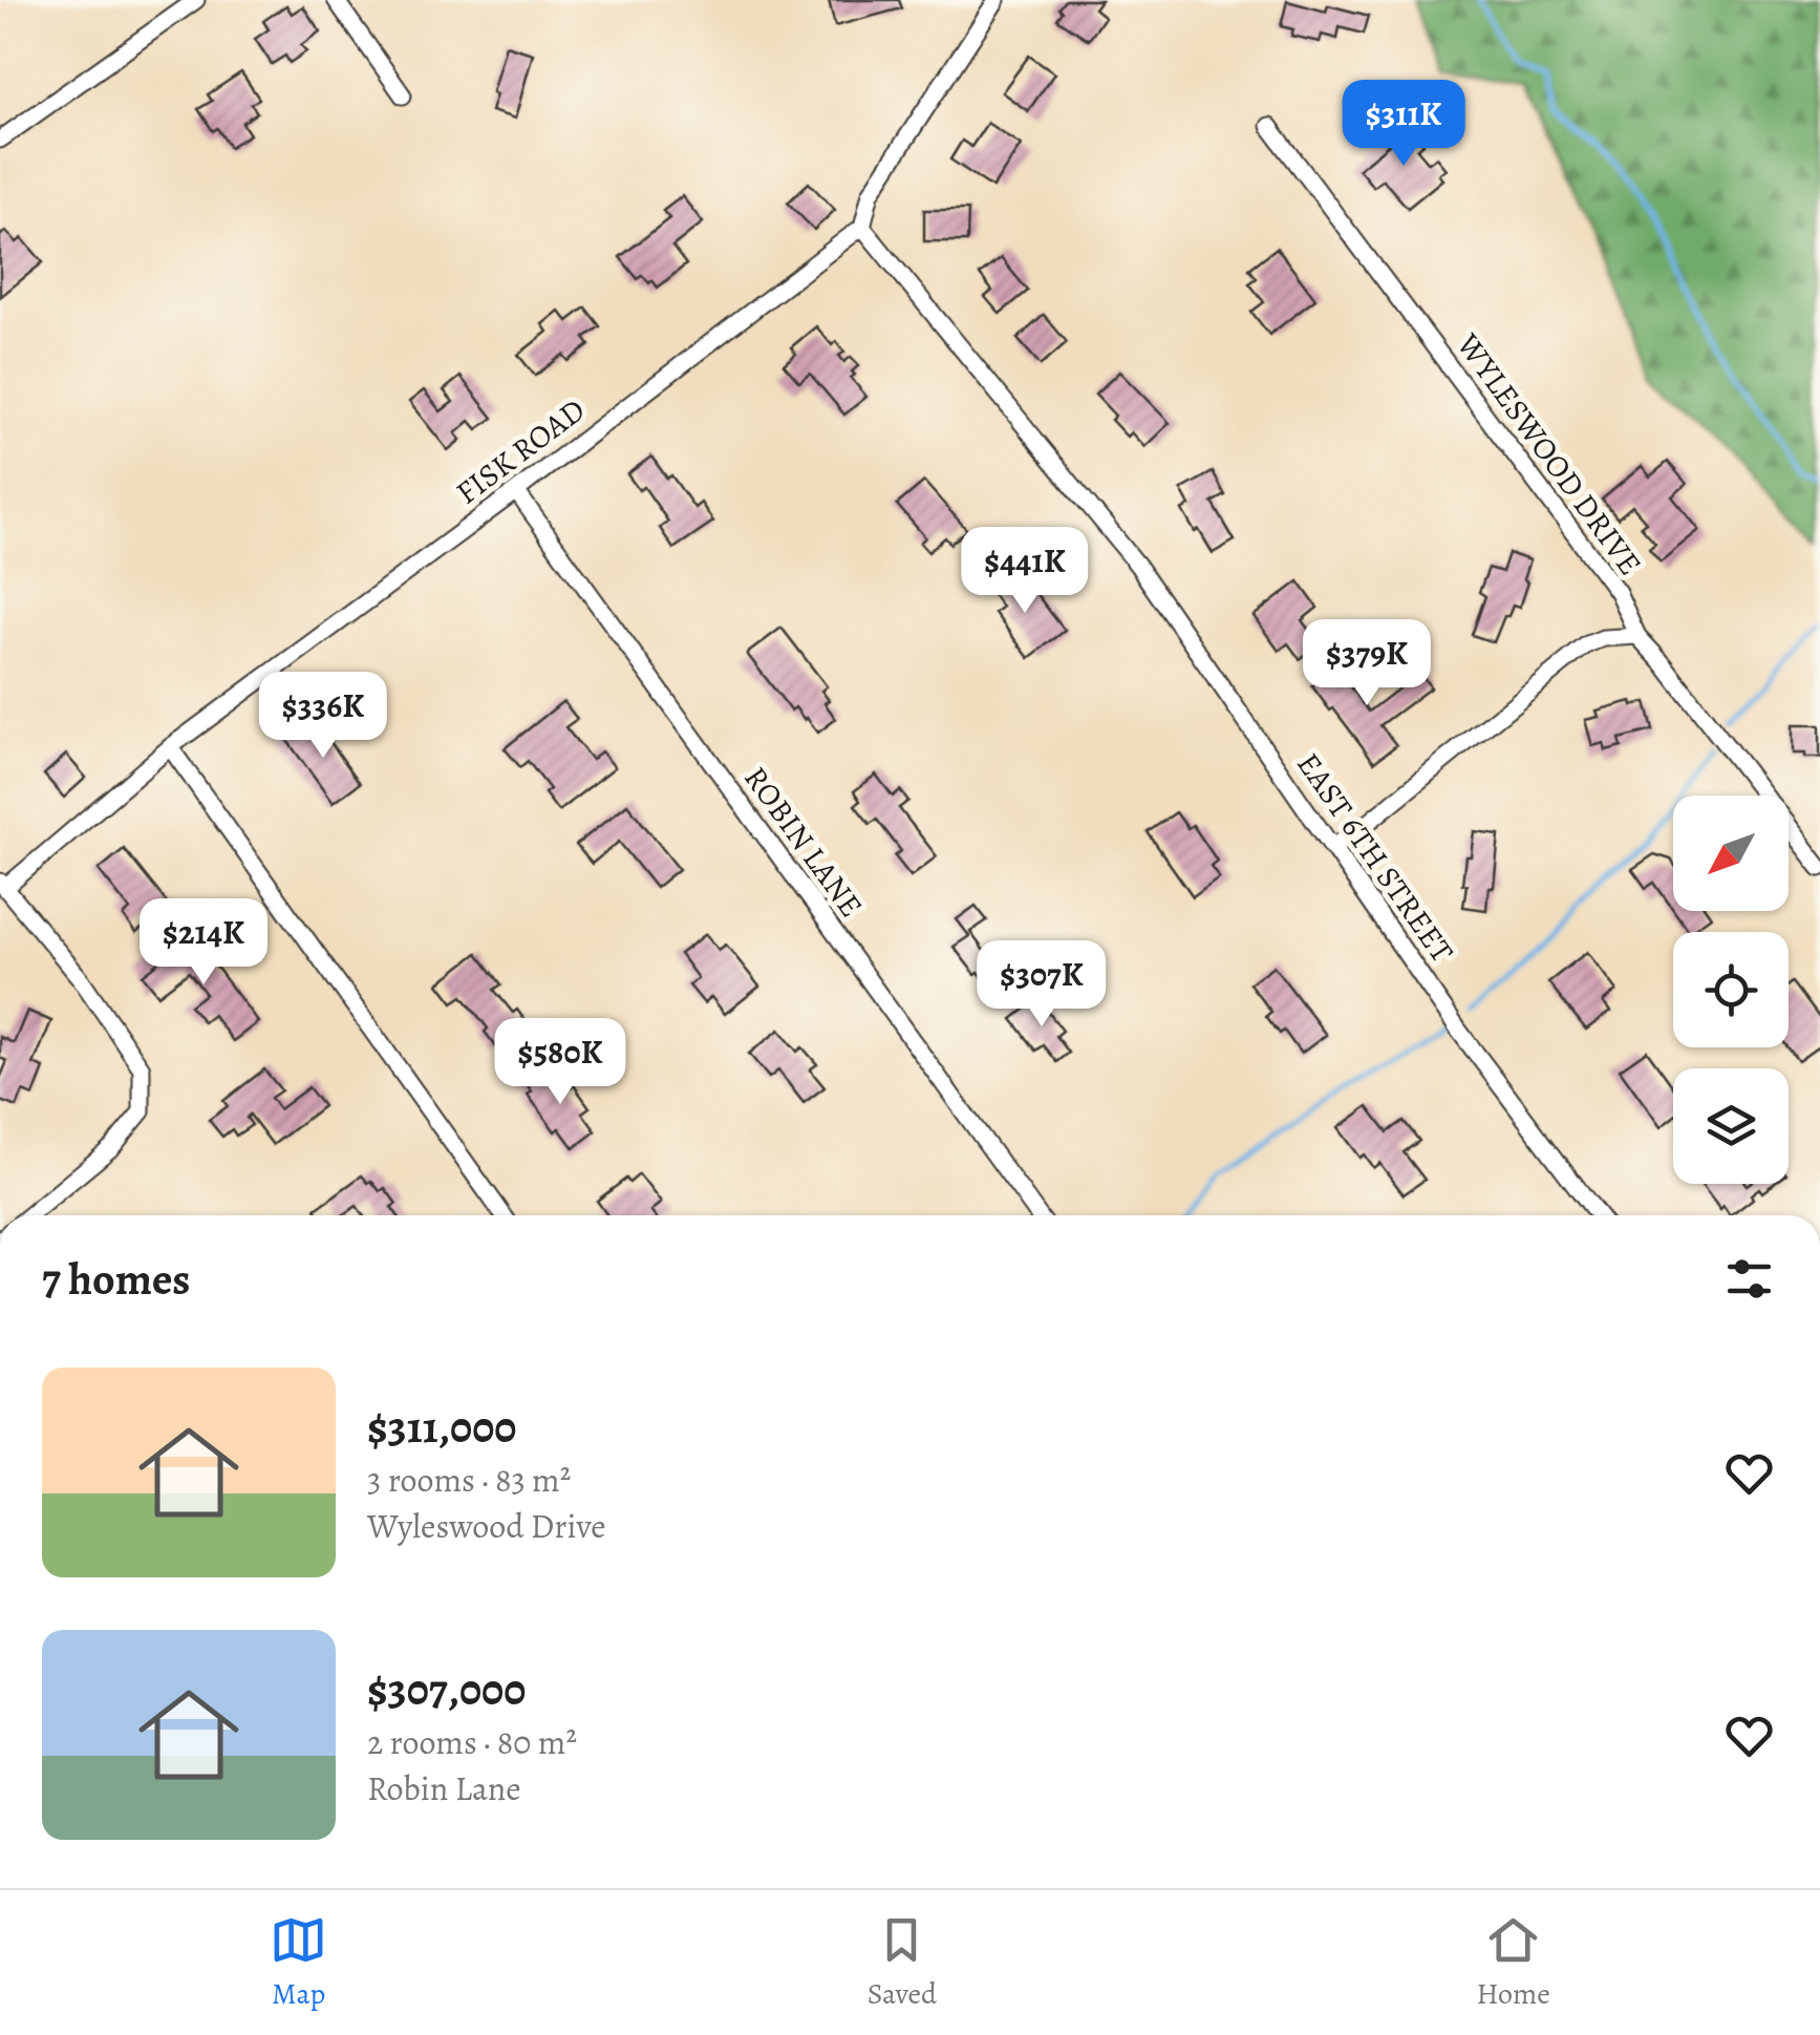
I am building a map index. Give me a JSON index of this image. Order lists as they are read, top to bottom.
{
  "streets": {
    "street": [
      "FISK ROAD",
      "WYLESWOOD DRIVE",
      "ROBIN LANE",
      "EAST 6TH STREET"
    ]
  },
  "crossings": [
    ["FISK ROAD", "ROBIN LANE"],
    ["FISK ROAD", "EAST 6TH STREET"]
  ],
  "north": "bottom left",
  "page": {
    "price": [
      "$311K",
      "$441K",
      "$379K",
      "$336K",
      "$214K",
      "$307K",
      "$580K"
    ],
    "heading": "7 homes",
    "list": [
      {
        "name": "$311,000",
        "note": "3 rooms · 83 m² · Wyleswood Drive"
      },
      {
        "name": "$307,000",
        "note": "2 rooms · 80 m² · Robin Lane"
      }
    ],
    "tabs": ["Map", "Saved", "Home"]
  }
}
